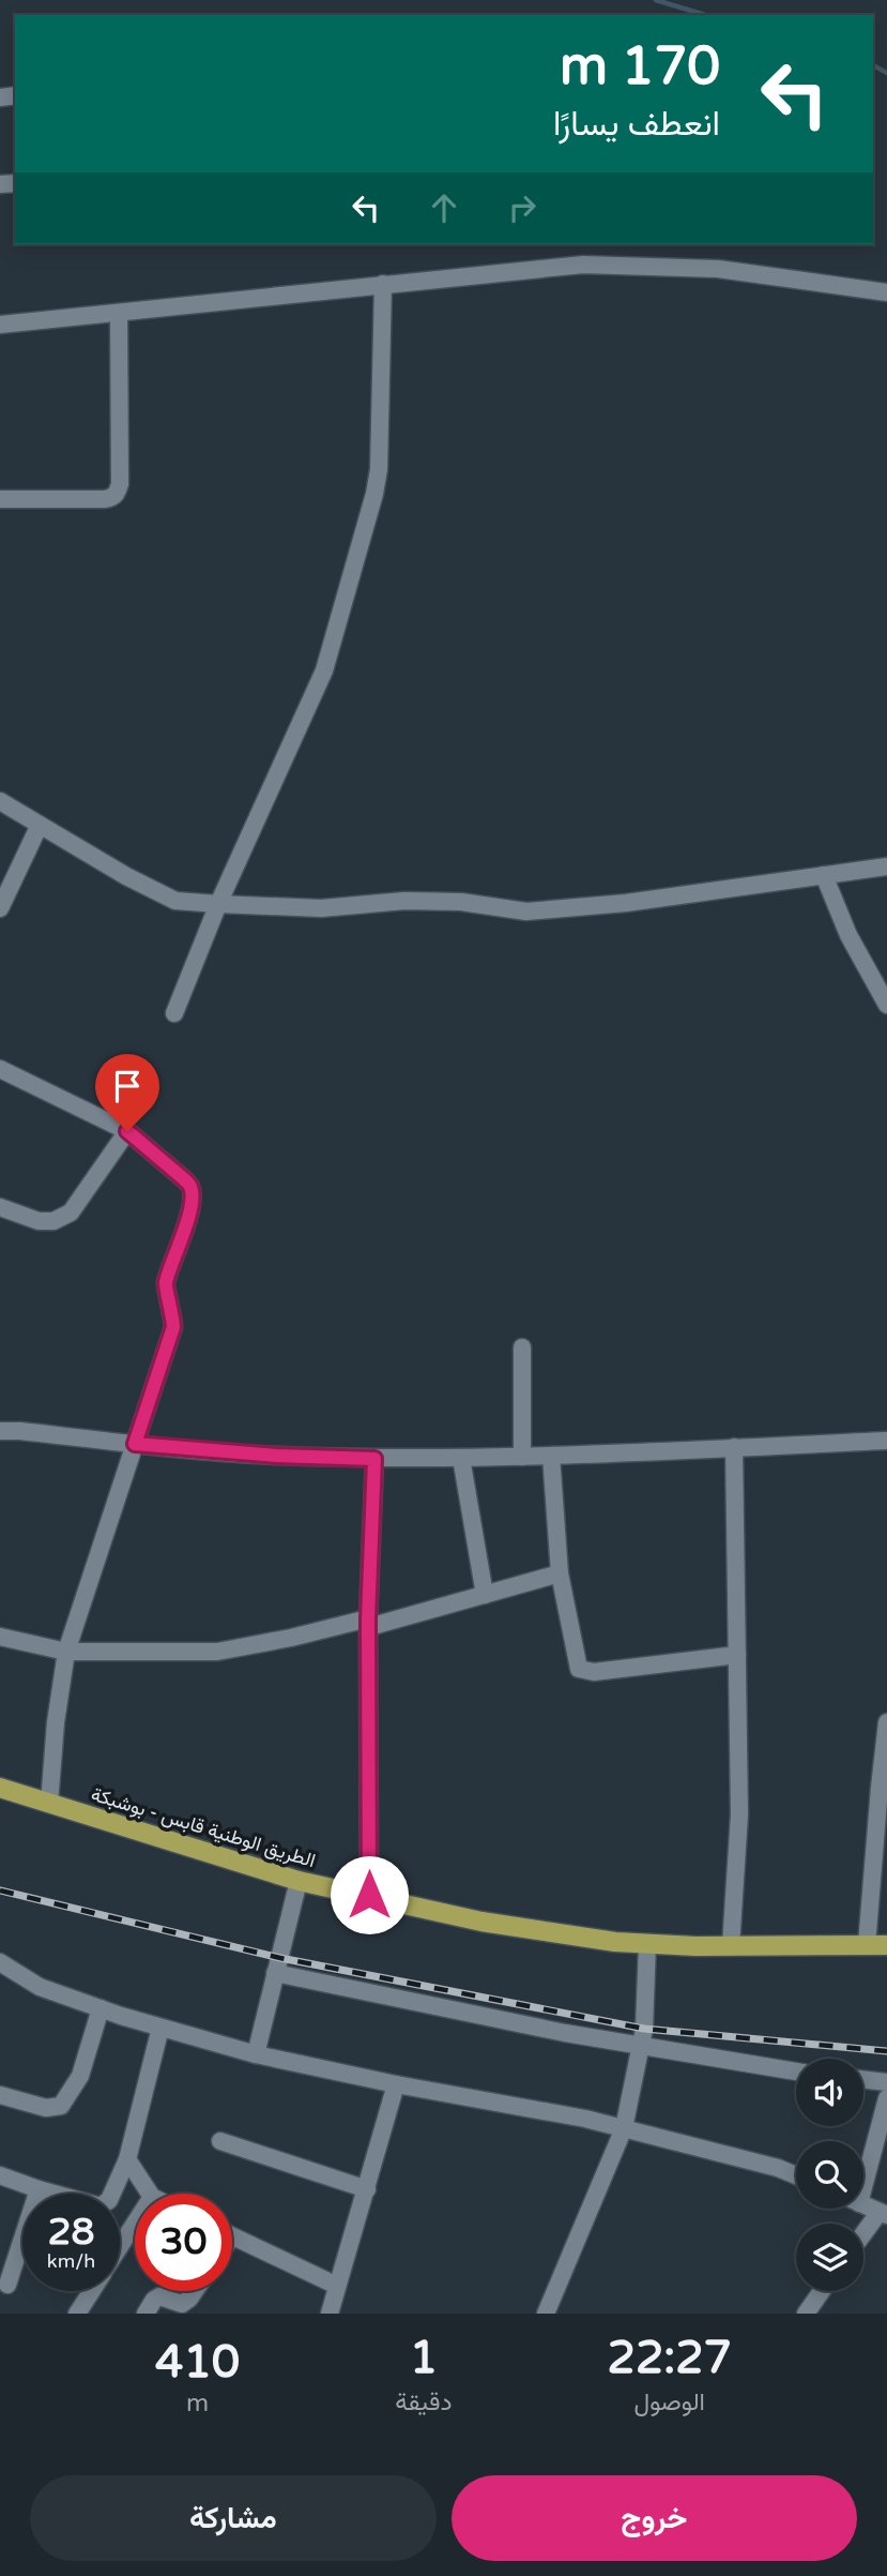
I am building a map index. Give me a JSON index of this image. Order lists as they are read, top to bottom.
{
  "streets": {
    "main road": ["الطريق الوطنية قابس - بوشبكة"]
  },
  "page": {
    "turn": ["170 m", "انعطف يسارًا"],
    "speed": "28 km/h",
    "limit": "30",
    "eta": [
      "22:27",
      "الوصول",
      "1",
      "دقيقة",
      "410",
      "m"
    ],
    "buttons": ["خروج", "مشاركة"]
  }
}
